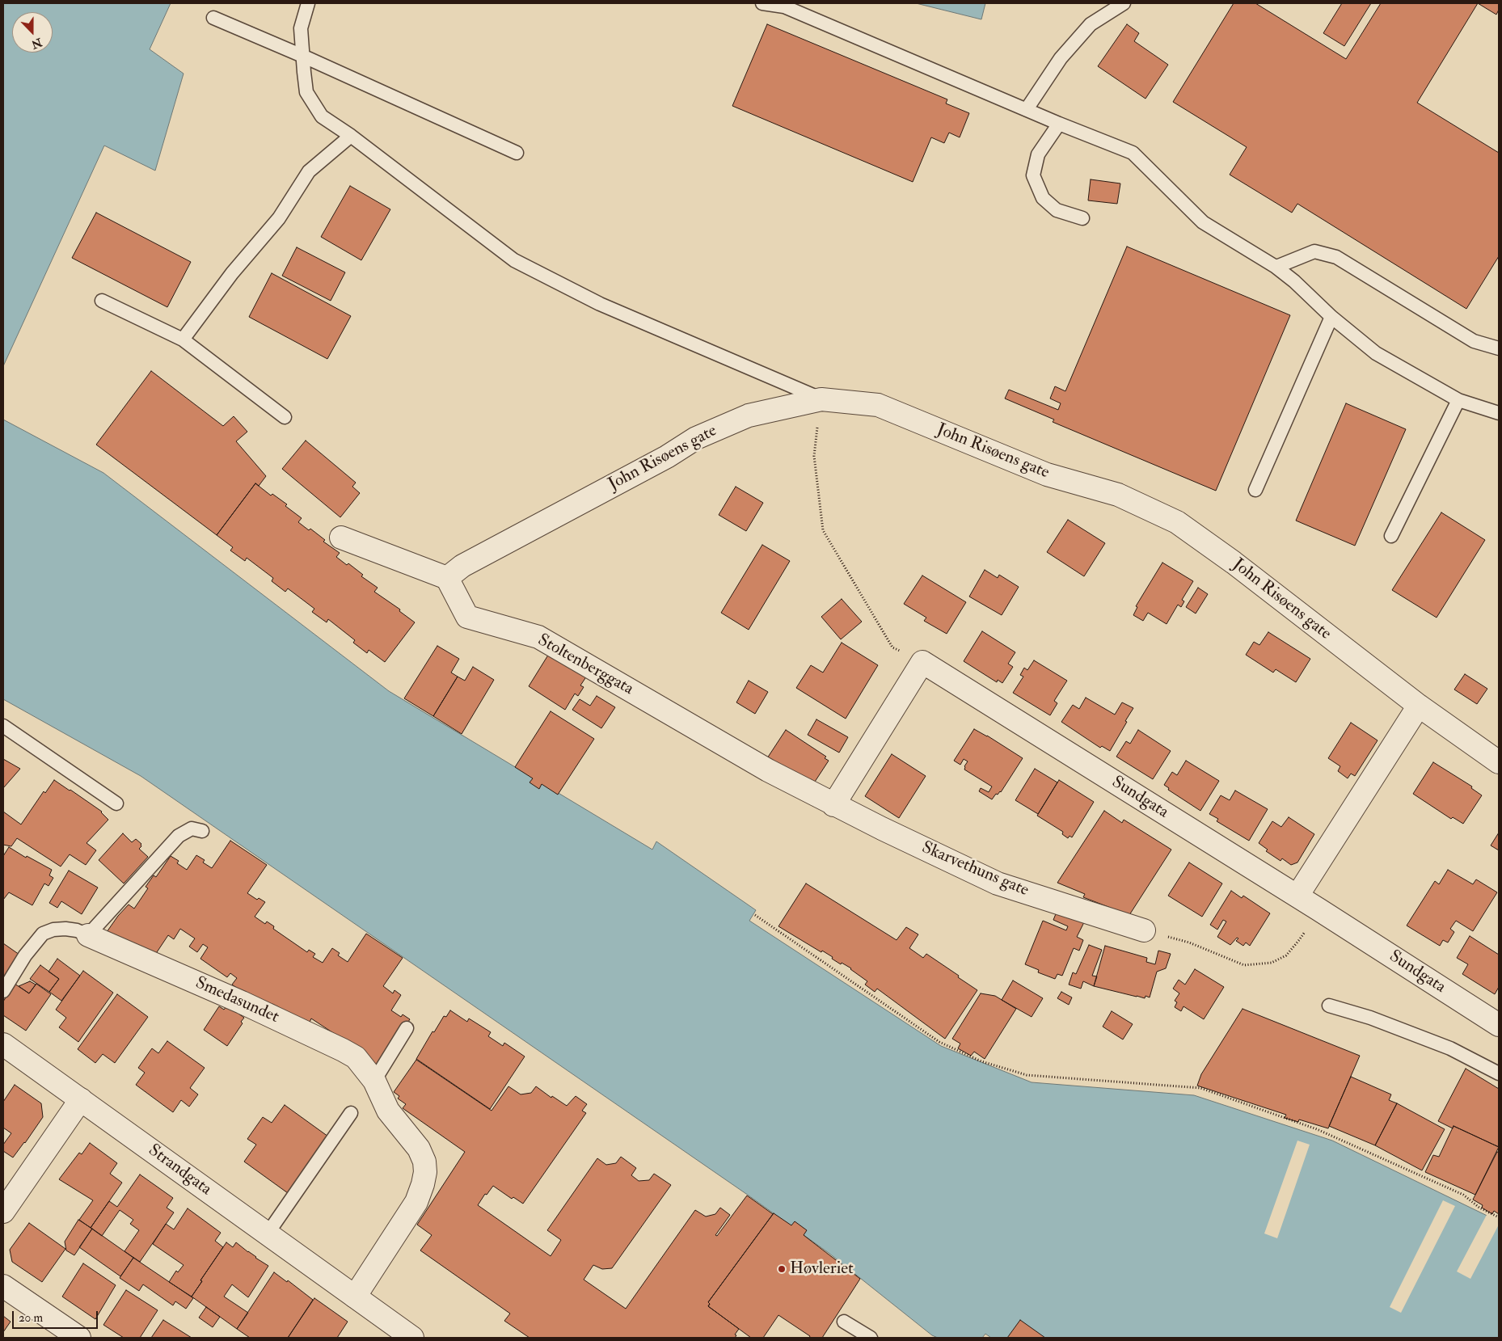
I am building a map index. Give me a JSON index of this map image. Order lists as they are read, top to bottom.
{
  "streets": {
    "street": [
      "John Risøens gate",
      "Stoltenberggata",
      "Sundgata",
      "Skarvethuns gate",
      "Smedasundet",
      "Strandgata"
    ]
  },
  "crossings": [
    ["John Risøens gate", "Stoltenberggata"],
    ["Stoltenberggata", "Skarvethuns gate"]
  ],
  "places": ["Høvleriet"],
  "scale_bar": "20 m",
  "north": "bottom"
}
